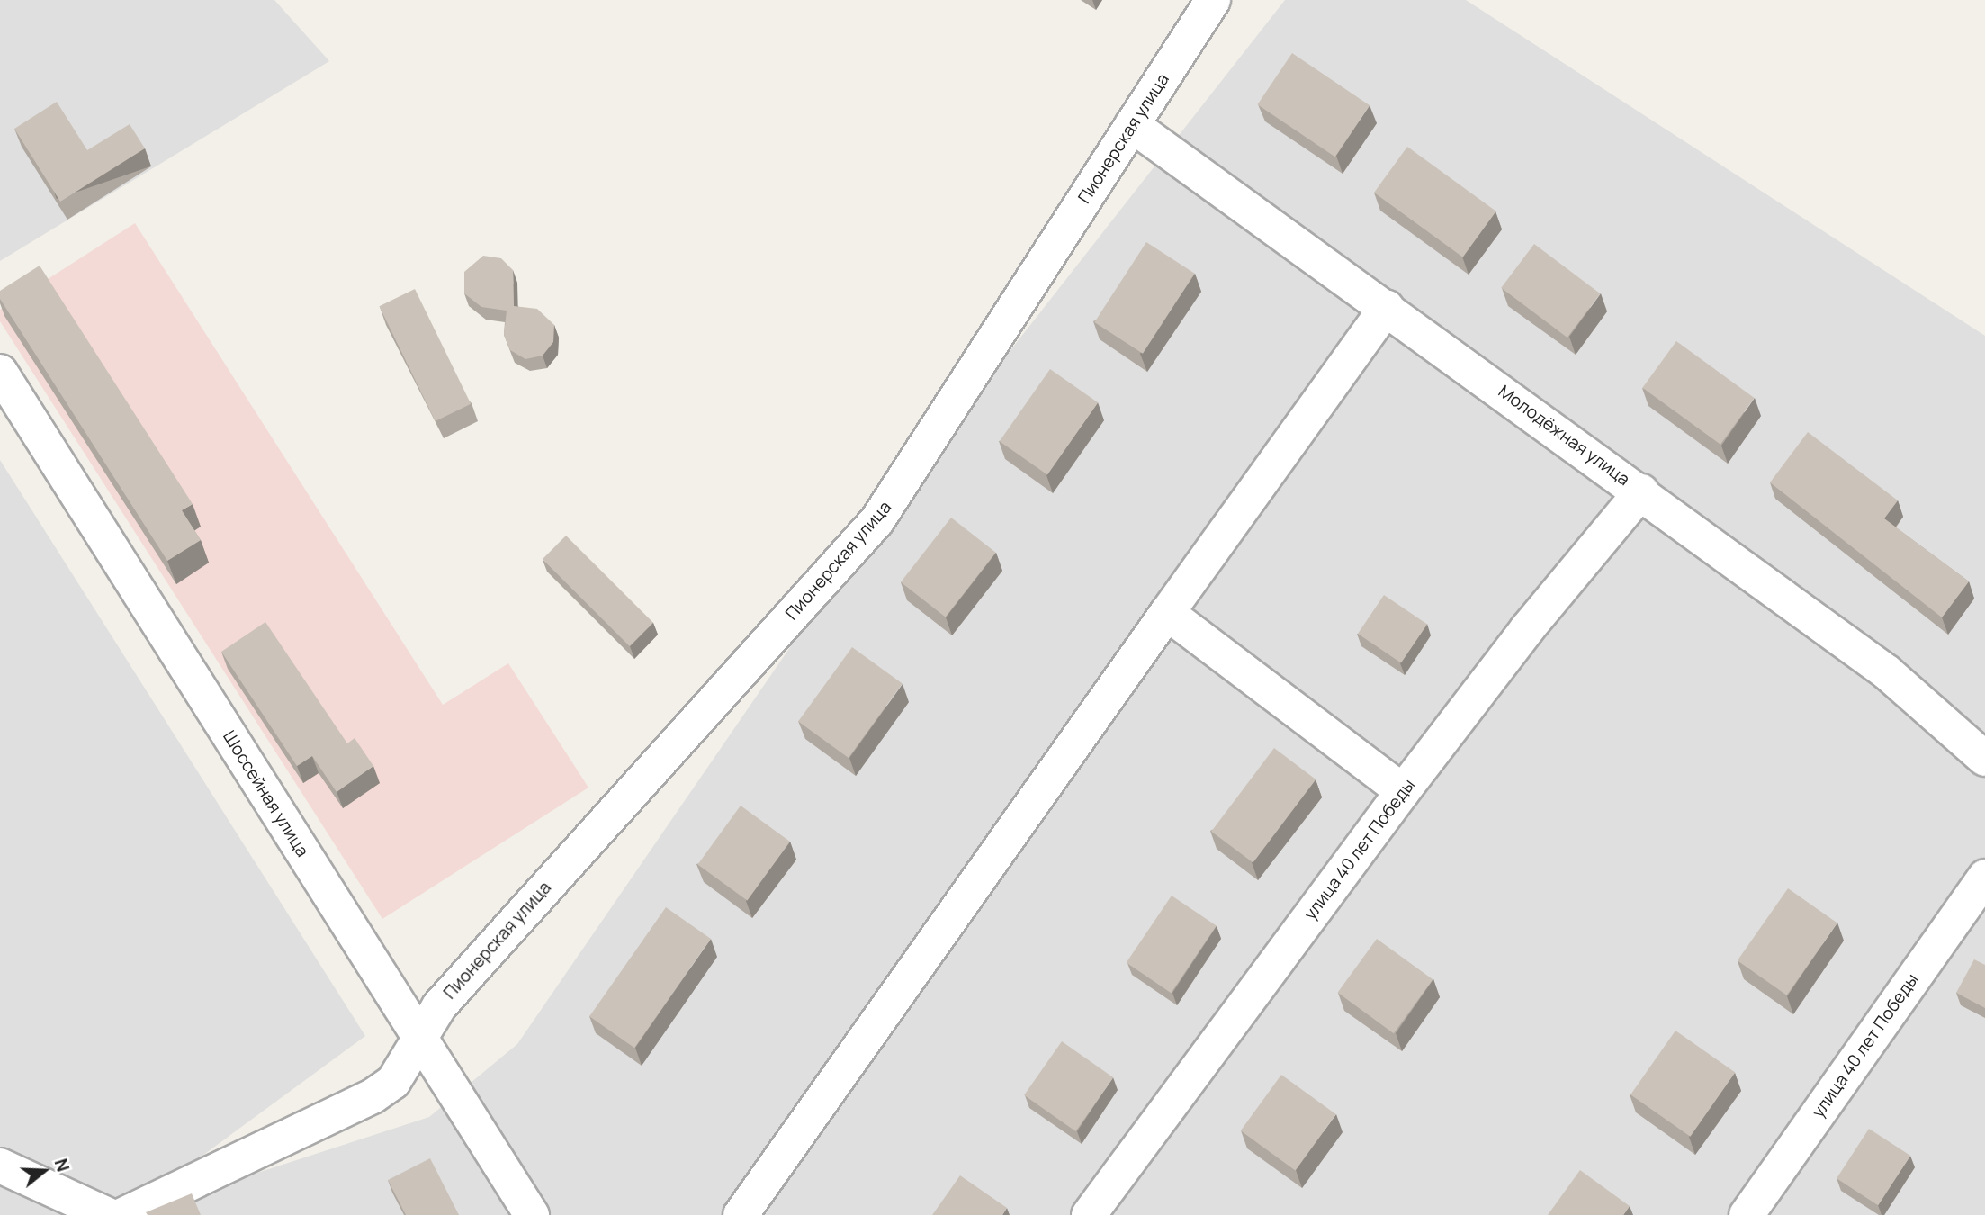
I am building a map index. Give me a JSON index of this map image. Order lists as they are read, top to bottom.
{
  "streets": {
    "street": [
      "Пионерская улица",
      "Молодёжная улица",
      "Шоссейная улица",
      "улица 40 лет Победы"
    ]
  },
  "crossings": [
    ["Пионерская улица", "Молодёжная улица"],
    ["Пионерская улица", "Шоссейная улица"],
    ["Молодёжная улица", "улица 40 лет Победы"]
  ],
  "north": "right"
}
